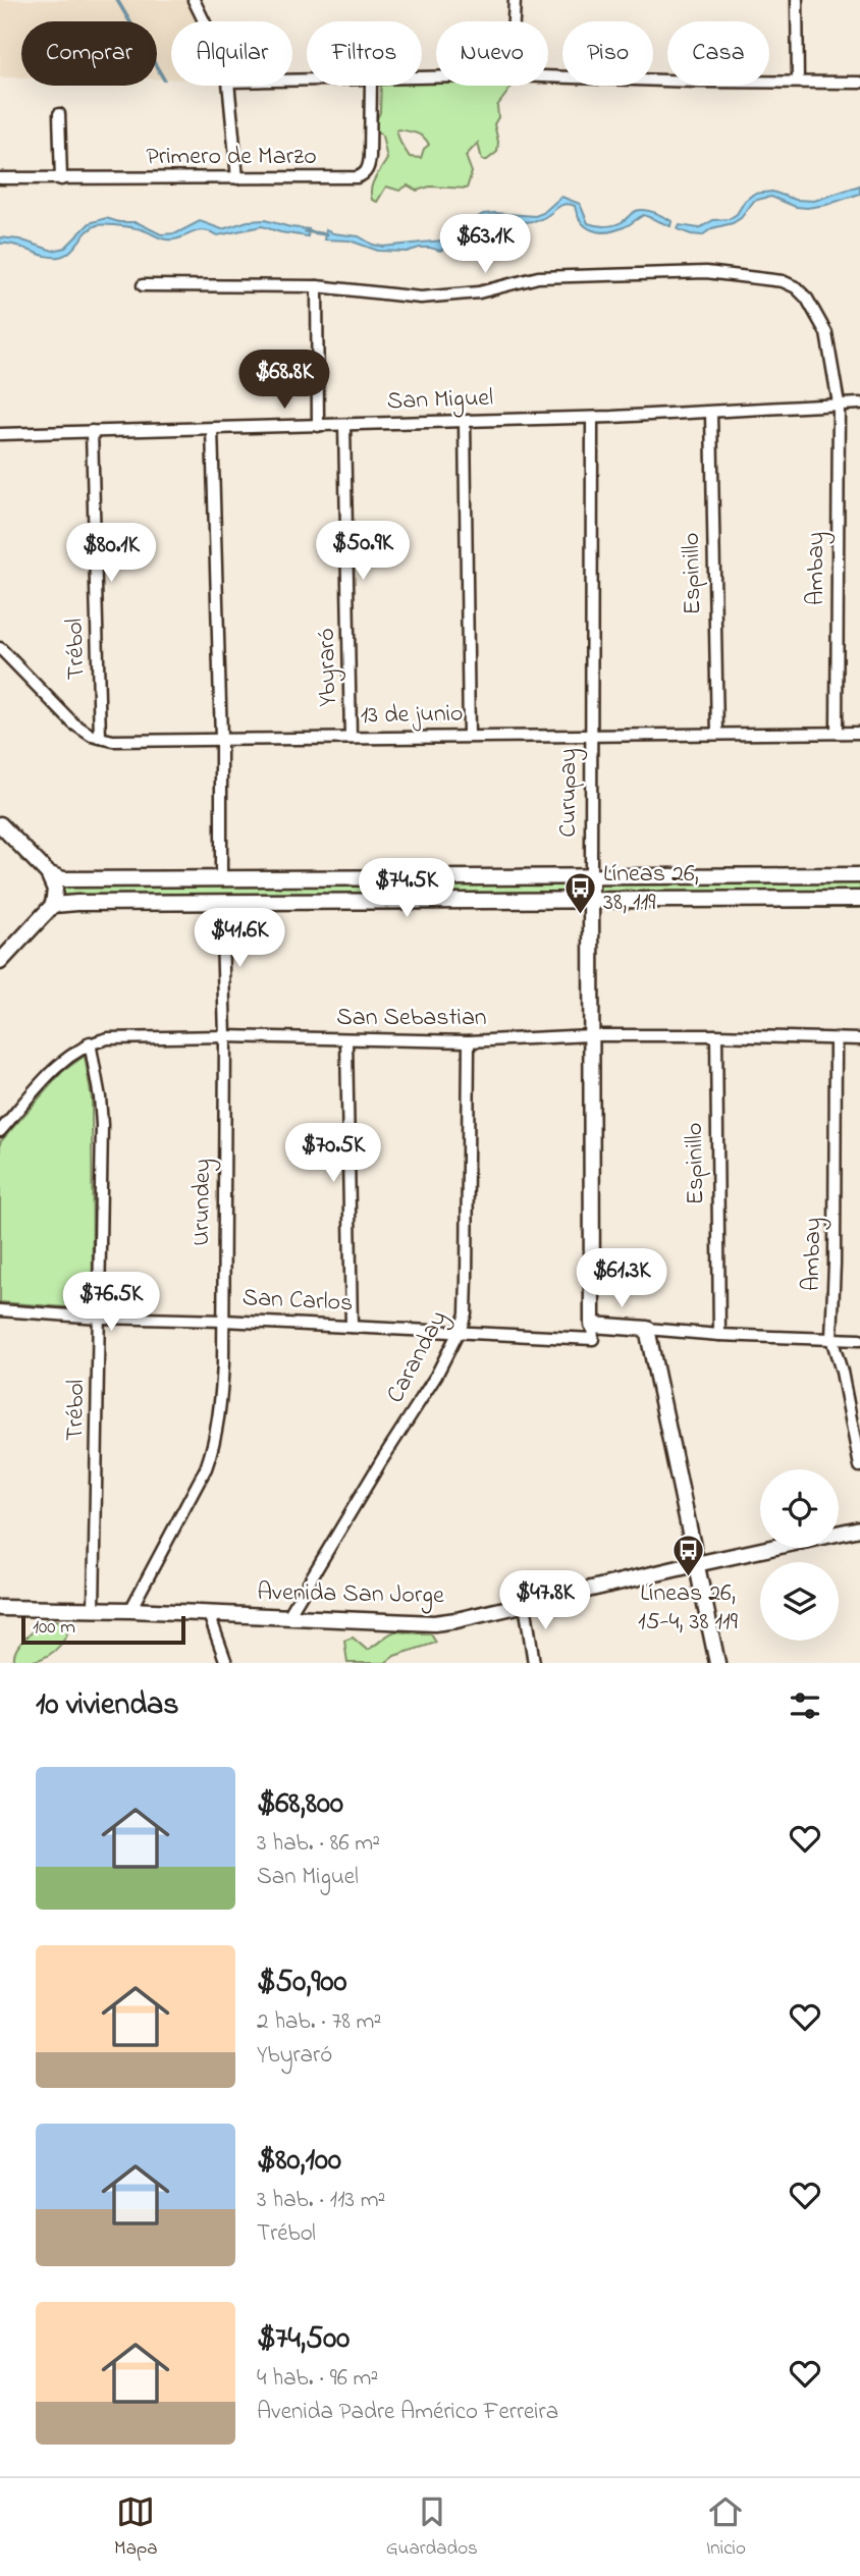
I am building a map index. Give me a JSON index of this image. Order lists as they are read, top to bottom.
{
  "streets": {
    "street": [
      "Primero de Marzo",
      "San Miguel",
      "Ambay",
      "Espinillo",
      "Trébol",
      "Ybyraró",
      "13 de junio",
      "Curupay",
      "San Sebastian",
      "Urundey",
      "San Carlos",
      "Caranday",
      "Avenida San Jorge"
    ]
  },
  "crossings": [
    ["San Miguel", "Ambay"],
    ["San Miguel", "Espinillo"],
    ["San Miguel", "Trébol"],
    ["San Miguel", "Ybyraró"],
    ["San Miguel", "Curupay"],
    ["Ambay", "13 de junio"],
    ["Ambay", "San Sebastian"],
    ["Ambay", "San Carlos"],
    ["Espinillo", "13 de junio"],
    ["Espinillo", "San Sebastian"],
    ["Espinillo", "San Carlos"],
    ["Trébol", "13 de junio"],
    ["Trébol", "San Sebastian"],
    ["Trébol", "San Carlos"],
    ["Trébol", "Avenida San Jorge"],
    ["Ybyraró", "13 de junio"],
    ["13 de junio", "Curupay"],
    ["Curupay", "San Sebastian"],
    ["Curupay", "San Carlos"],
    ["San Sebastian", "Urundey"],
    ["San Sebastian", "Caranday"],
    ["Urundey", "San Carlos"],
    ["Urundey", "Avenida San Jorge"],
    ["San Carlos", "Caranday"],
    ["Caranday", "Avenida San Jorge"]
  ],
  "places": {
    "bus stop": ["Líneas 26, 38, 119", "Líneas 26, 15-4, 38 119"]
  },
  "scale_bar": "100 m",
  "page": {
    "chip": [
      "Comprar",
      "Alquilar",
      "Filtros",
      "Nuevo",
      "Piso",
      "Casa"
    ],
    "price": [
      "$63.1K",
      "$68.8K",
      "$50.9K",
      "$80.1K",
      "$74.5K",
      "$41.6K",
      "$70.5K",
      "$61.3K",
      "$76.5K",
      "$47.8K"
    ],
    "scale": "100 m",
    "heading": "10 viviendas",
    "list": [
      {
        "name": "$68,800",
        "note": "3 hab. · 86 m² · San Miguel"
      },
      {
        "name": "$50,900",
        "note": "2 hab. · 78 m² · Ybyraró"
      },
      {
        "name": "$80,100",
        "note": "3 hab. · 113 m² · Trébol"
      },
      {
        "name": "$74,500",
        "note": "4 hab. · 96 m² · Avenida Padre Américo Ferreira"
      }
    ],
    "tabs": ["Mapa", "Guardados", "Inicio"]
  }
}
